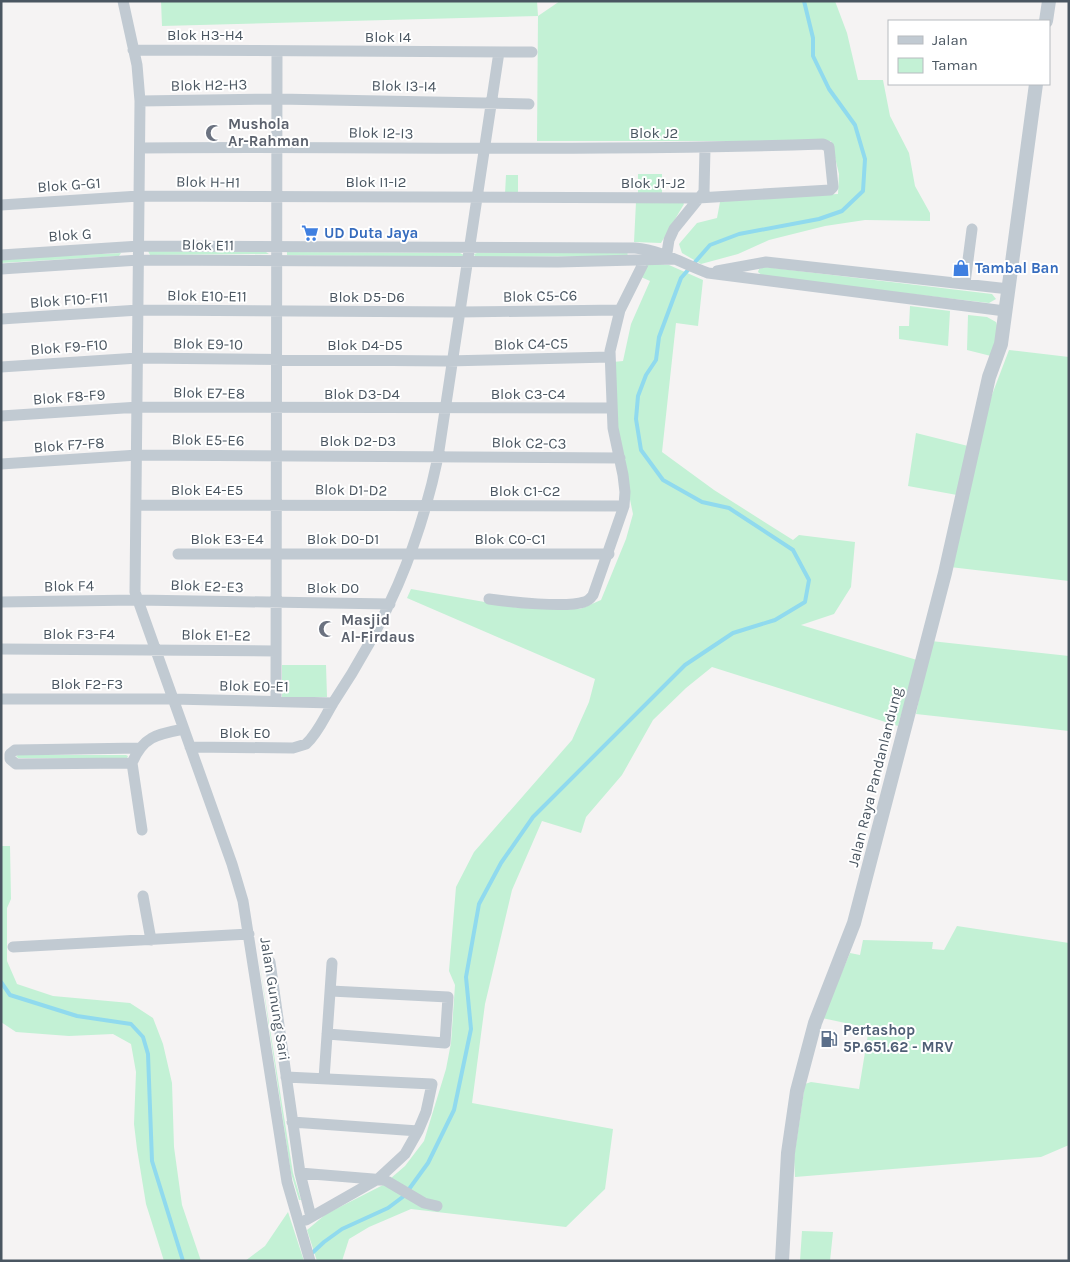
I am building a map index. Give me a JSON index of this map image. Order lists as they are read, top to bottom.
{
  "streets": {
    "street": [
      "Blok H3-H4",
      "Blok I4",
      "Blok H2-H3",
      "Blok I3-I4",
      "Blok I2-I3",
      "Blok J2",
      "Blok H-H1",
      "Blok I1-I2",
      "Blok J1-J2",
      "Blok G-G1",
      "Blok G",
      "Blok E11",
      "Blok E10-E11",
      "Blok C5-C6",
      "Blok D5-D6",
      "Blok F10-F11",
      "Blok E9-10",
      "Blok C4-C5",
      "Blok D4-D5",
      "Blok F9-F10",
      "Blok E7-E8",
      "Blok D3-D4",
      "Blok C3-C4",
      "Blok F8-F9",
      "Blok E5-E6",
      "Blok D2-D3",
      "Blok C2-C3",
      "Blok F7-F8",
      "Blok E4-E5",
      "Blok D1-D2",
      "Blok C1-C2",
      "Blok E3-E4",
      "Blok D0-D1",
      "Blok C0-C1",
      "Blok F4",
      "Blok E2-E3",
      "Blok D0",
      "Blok F3-F4",
      "Blok E1-E2",
      "Blok F2-F3",
      "Blok E0-E1",
      "Blok E0",
      "Jalan Raya Pandanlandung",
      "Jalan Gunung Sari"
    ]
  },
  "crossings": [
    ["Blok H3-H4", "Blok I4"],
    ["Blok H2-H3", "Blok I3-I4"],
    ["Blok I2-I3", "Blok J2"],
    ["Blok J2", "Blok J1-J2"],
    ["Blok H-H1", "Blok I1-I2"],
    ["Blok H-H1", "Blok G-G1"],
    ["Blok I1-I2", "Blok J1-J2"],
    ["Blok G", "Blok E11"],
    ["Blok E10-E11", "Blok D5-D6"],
    ["Blok E10-E11", "Blok F10-F11"],
    ["Blok C5-C6", "Blok D5-D6"],
    ["Blok E9-10", "Blok D4-D5"],
    ["Blok E9-10", "Blok F9-F10"],
    ["Blok C4-C5", "Blok D4-D5"],
    ["Blok E7-E8", "Blok D3-D4"],
    ["Blok E7-E8", "Blok F8-F9"],
    ["Blok D3-D4", "Blok C3-C4"],
    ["Blok E5-E6", "Blok D2-D3"],
    ["Blok E5-E6", "Blok F7-F8"],
    ["Blok D2-D3", "Blok C2-C3"],
    ["Blok E4-E5", "Blok D1-D2"],
    ["Blok D1-D2", "Blok C1-C2"],
    ["Blok E3-E4", "Blok D0-D1"],
    ["Blok D0-D1", "Blok C0-C1"],
    ["Blok F4", "Blok E2-E3"],
    ["Blok F4", "Jalan Gunung Sari"],
    ["Blok E2-E3", "Blok D0"],
    ["Blok E2-E3", "Jalan Gunung Sari"],
    ["Blok F3-F4", "Blok E1-E2"],
    ["Blok F3-F4", "Jalan Gunung Sari"],
    ["Blok E1-E2", "Jalan Gunung Sari"],
    ["Blok F2-F3", "Blok E0-E1"],
    ["Blok F2-F3", "Jalan Gunung Sari"],
    ["Blok E0-E1", "Blok E0"],
    ["Blok E0-E1", "Jalan Gunung Sari"],
    ["Blok E0", "Jalan Gunung Sari"]
  ],
  "places": {
    "mosque": ["Mushola Ar-Rahman", "Masjid Al-Firdaus"],
    "supermarket": ["UD Duta Jaya"],
    "shop": ["Tambal Ban"],
    "fuel station": ["Pertashop 5P.651.62 - MRV"]
  },
  "legend": ["Jalan", "Taman"]
}
